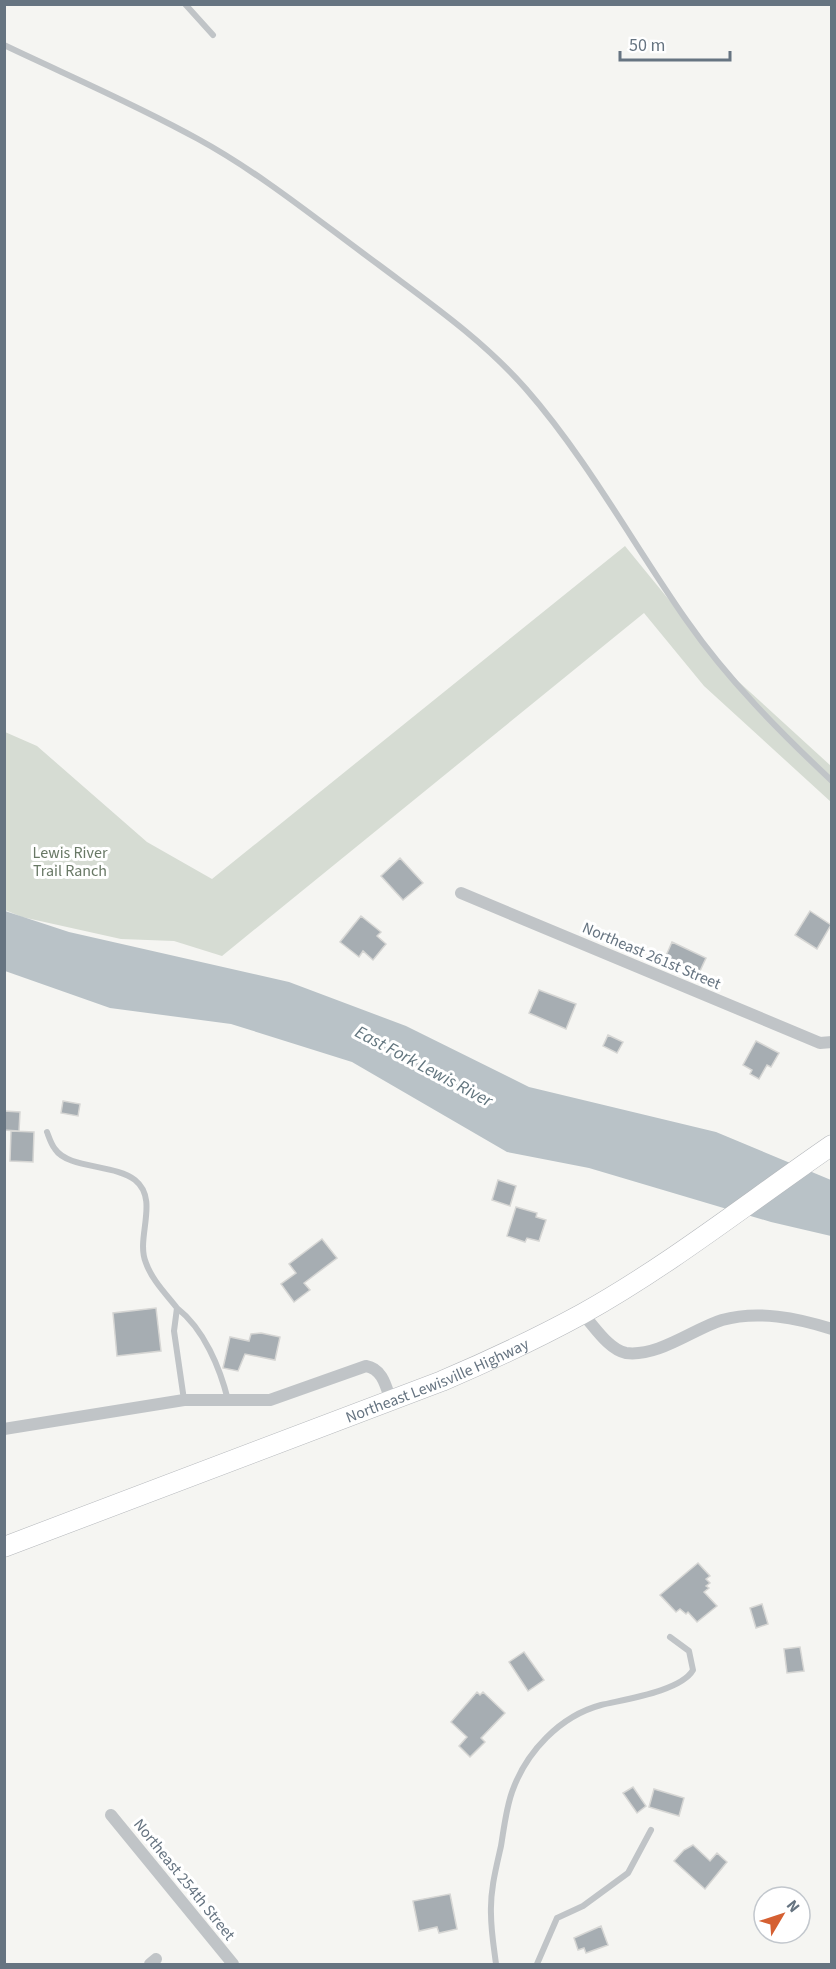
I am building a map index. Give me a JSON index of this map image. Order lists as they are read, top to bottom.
{
  "streets": {
    "main road": ["Northeast Lewisville Highway"],
    "street": ["Northeast 261st Street", "Northeast 254th Street"]
  },
  "water": ["East Fork Lewis River"],
  "parks": ["Lewis River Trail Ranch"],
  "scale_bar": "50 m",
  "north": "top right"
}
